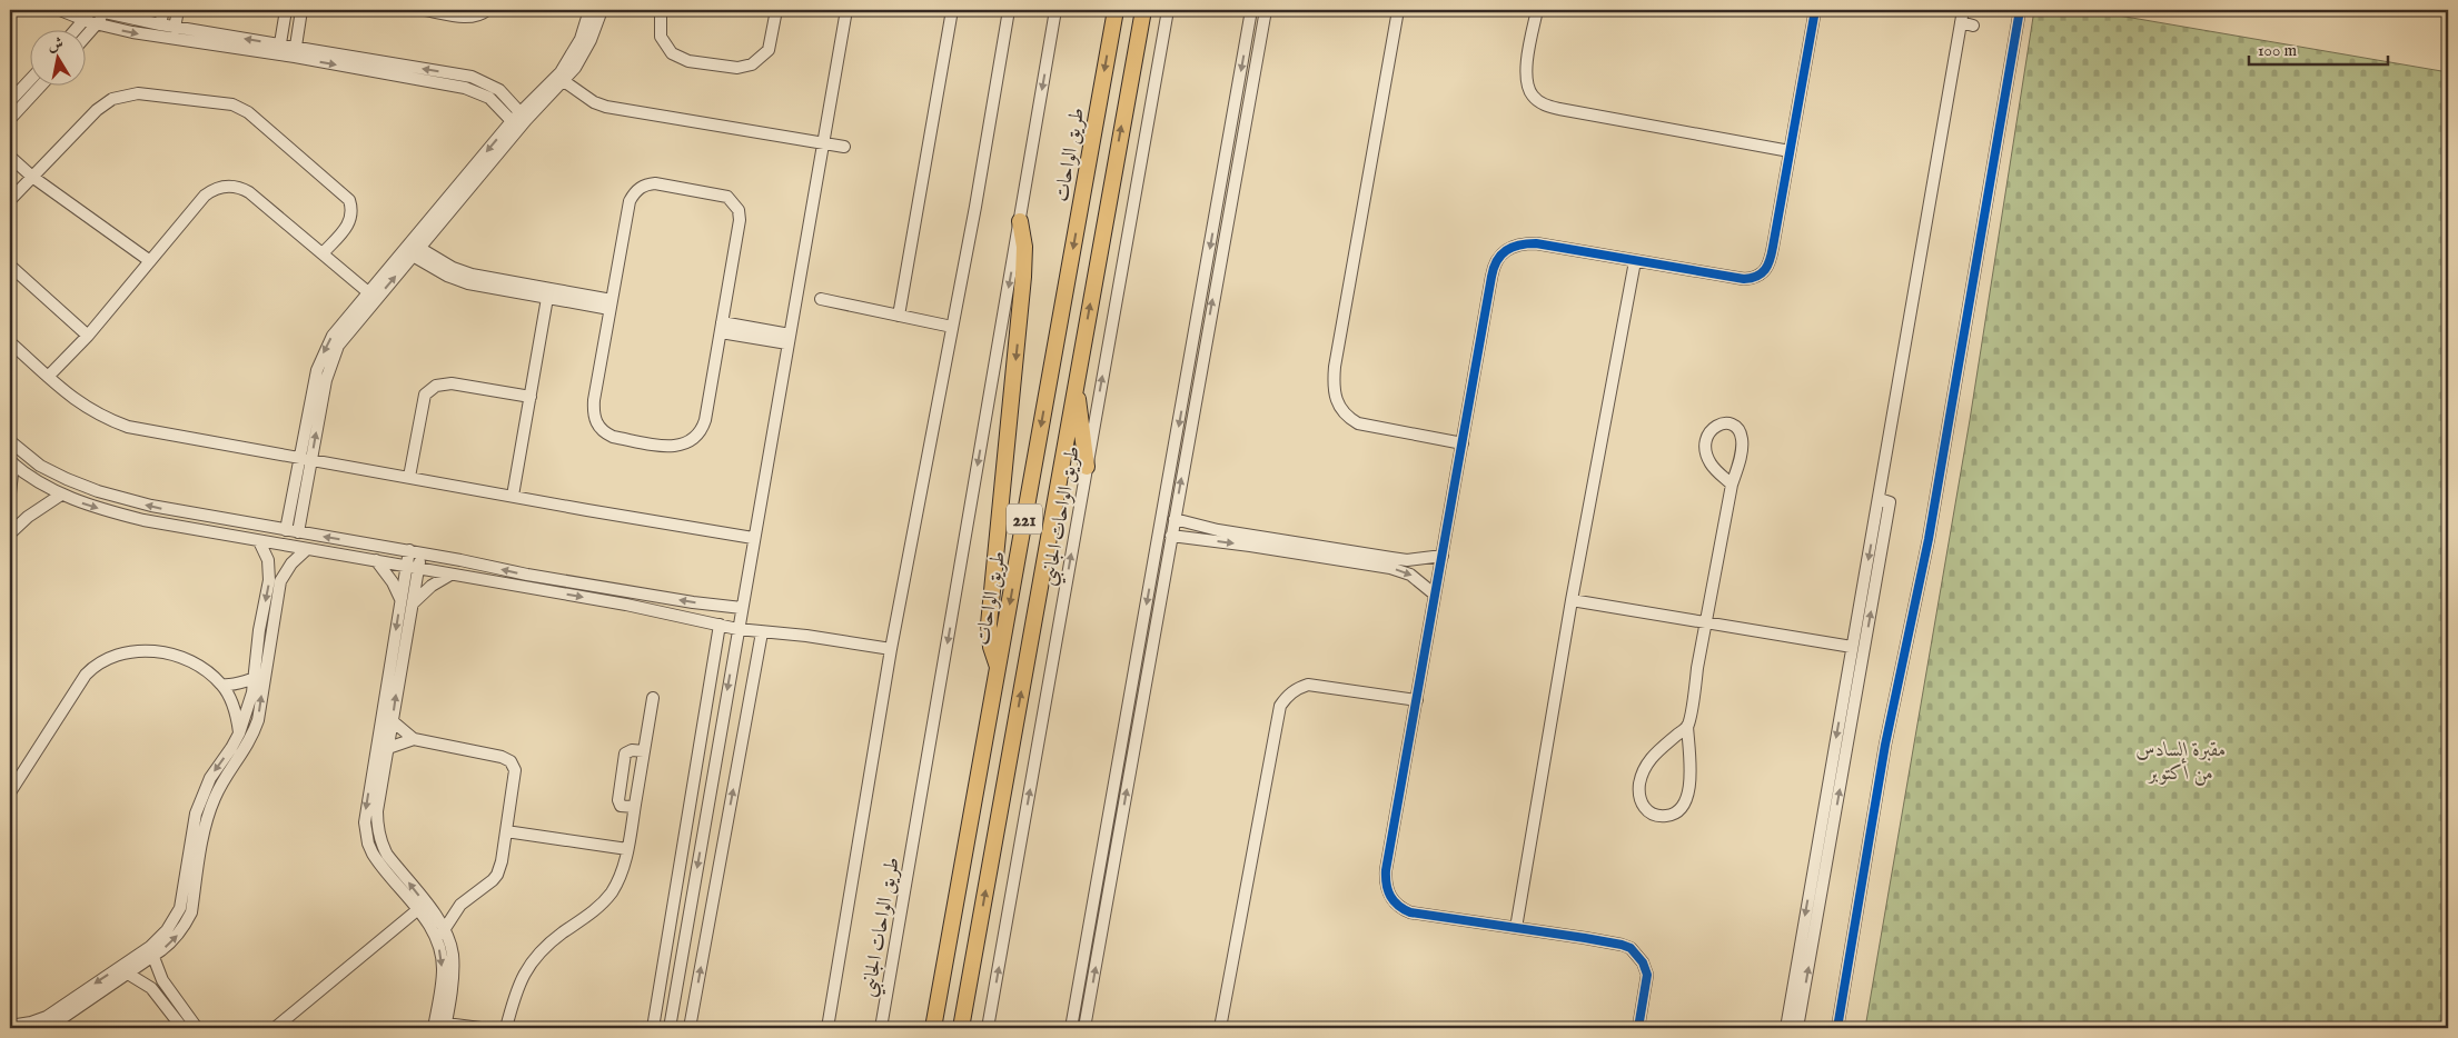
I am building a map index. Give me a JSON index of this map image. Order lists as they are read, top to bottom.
{
  "streets": {
    "highway": ["طريق الواحات", "221"],
    "street": ["طريق الواحات الجانبي"]
  },
  "parks": ["مقبرة السادس من أكتوبر"],
  "scale_bar": "100 m",
  "north": "top"
}
